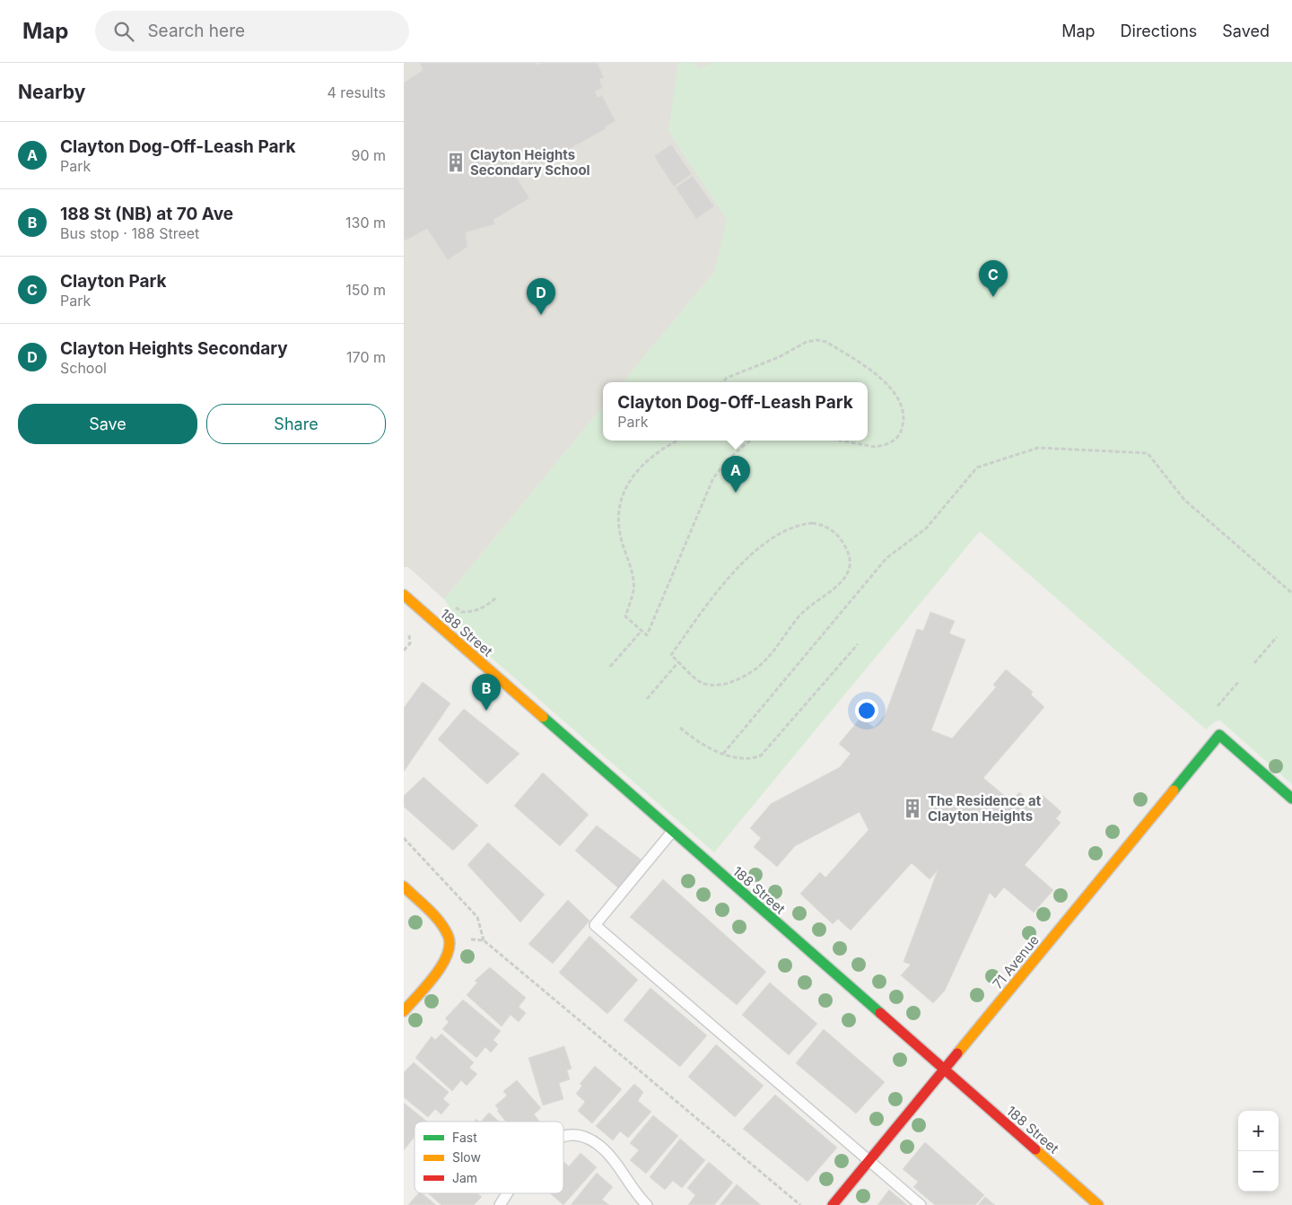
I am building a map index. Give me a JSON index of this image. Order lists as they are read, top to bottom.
{
  "streets": {
    "street": ["188 Street", "71 Avenue"]
  },
  "crossings": [
    ["188 Street", "71 Avenue"]
  ],
  "places": {
    "building": ["Clayton Heights Secondary School", "The Residence at Clayton Heights"]
  },
  "legend": ["Fast", "Slow", "Jam"],
  "page": {
    "header": "Map",
    "search": "Search here",
    "nav": ["Map", "Directions", "Saved"],
    "heading": ["Nearby", "4 results"],
    "list": [
      {
        "mark": "A",
        "name": "Clayton Dog-Off-Leash Park",
        "note": "Park",
        "value": "90 m"
      },
      {
        "mark": "B",
        "name": "188 St (NB) at 70 Ave",
        "note": "Bus stop · 188 Street",
        "value": "130 m"
      },
      {
        "mark": "C",
        "name": "Clayton Park",
        "note": "Park",
        "value": "150 m"
      },
      {
        "mark": "D",
        "name": "Clayton Heights Secondary",
        "note": "School",
        "value": "170 m"
      }
    ],
    "pins": [
      "C",
      "D",
      "A",
      "B"
    ],
    "popup": ["Clayton Dog-Off-Leash Park", "Park"],
    "buttons": ["Save", "Share"],
    "map_buttons": ["+", "−"]
  }
}
